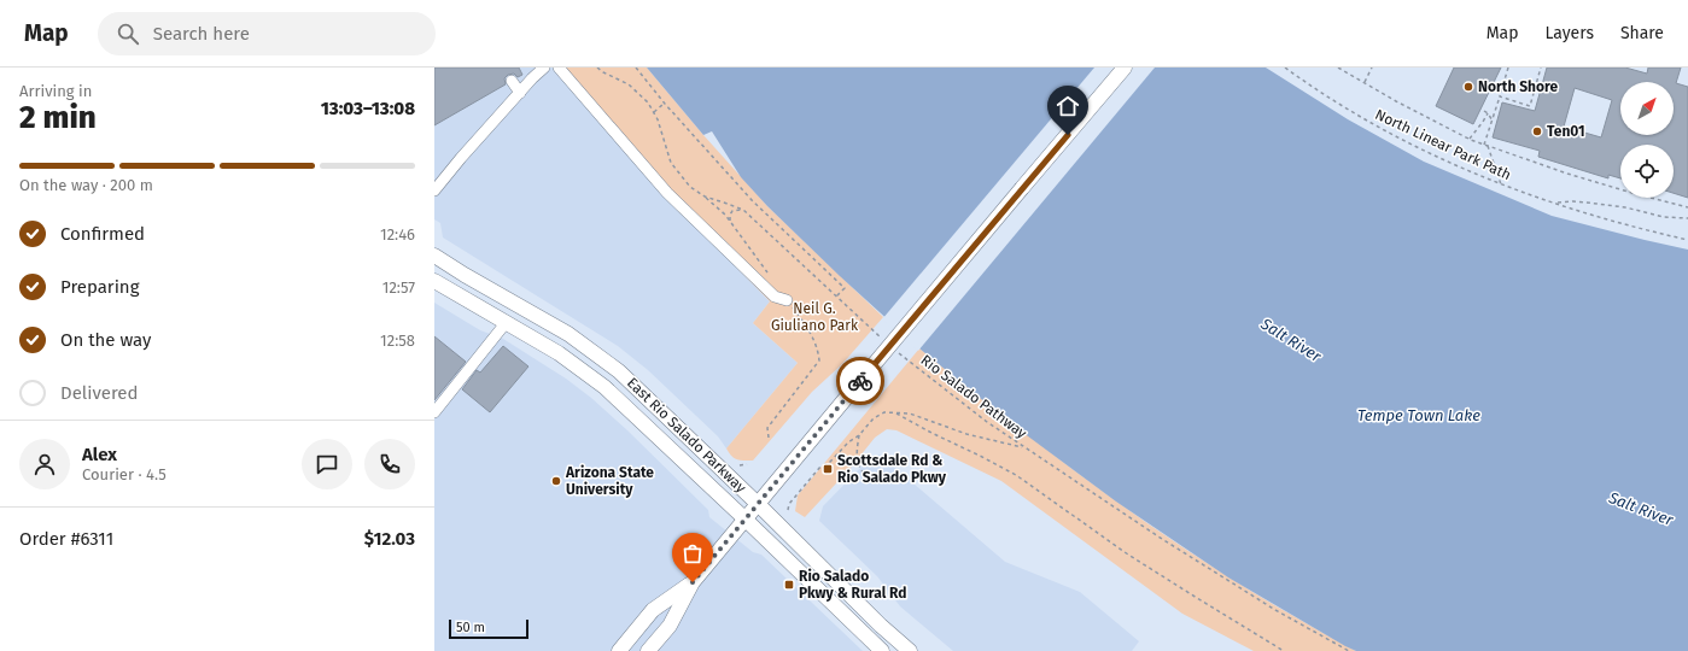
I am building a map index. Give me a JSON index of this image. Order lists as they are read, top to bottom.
{
  "streets": {
    "main road": ["East Rio Salado Parkway"],
    "path": ["North Linear Park Path", "Rio Salado Pathway"]
  },
  "water": ["Salt River", "Tempe Town Lake"],
  "parks": ["Neil G. Giuliano Park"],
  "places": {
    "other": ["North Shore", "Ten01", "Arizona State University"],
    "transit": ["Scottsdale Rd & Rio Salado Pkwy", "Rio Salado Pkwy & Rural Rd"]
  },
  "scale_bar": "50 m",
  "north": "top right",
  "page": {
    "header": "Map",
    "search": "Search here",
    "nav": ["Map", "Layers", "Share"],
    "heading": ["2 min", "Arriving in", "13:03–13:08"],
    "panel": [
      "Alex",
      "Courier · 4.5",
      "Order #6311",
      "$12.03"
    ],
    "bar": "On the way · 200 m",
    "list": [
      ["Confirmed", "12:46"],
      ["Preparing", "12:57"],
      ["On the way", "12:58"],
      "Delivered"
    ],
    "scale": "50 m"
  }
}
